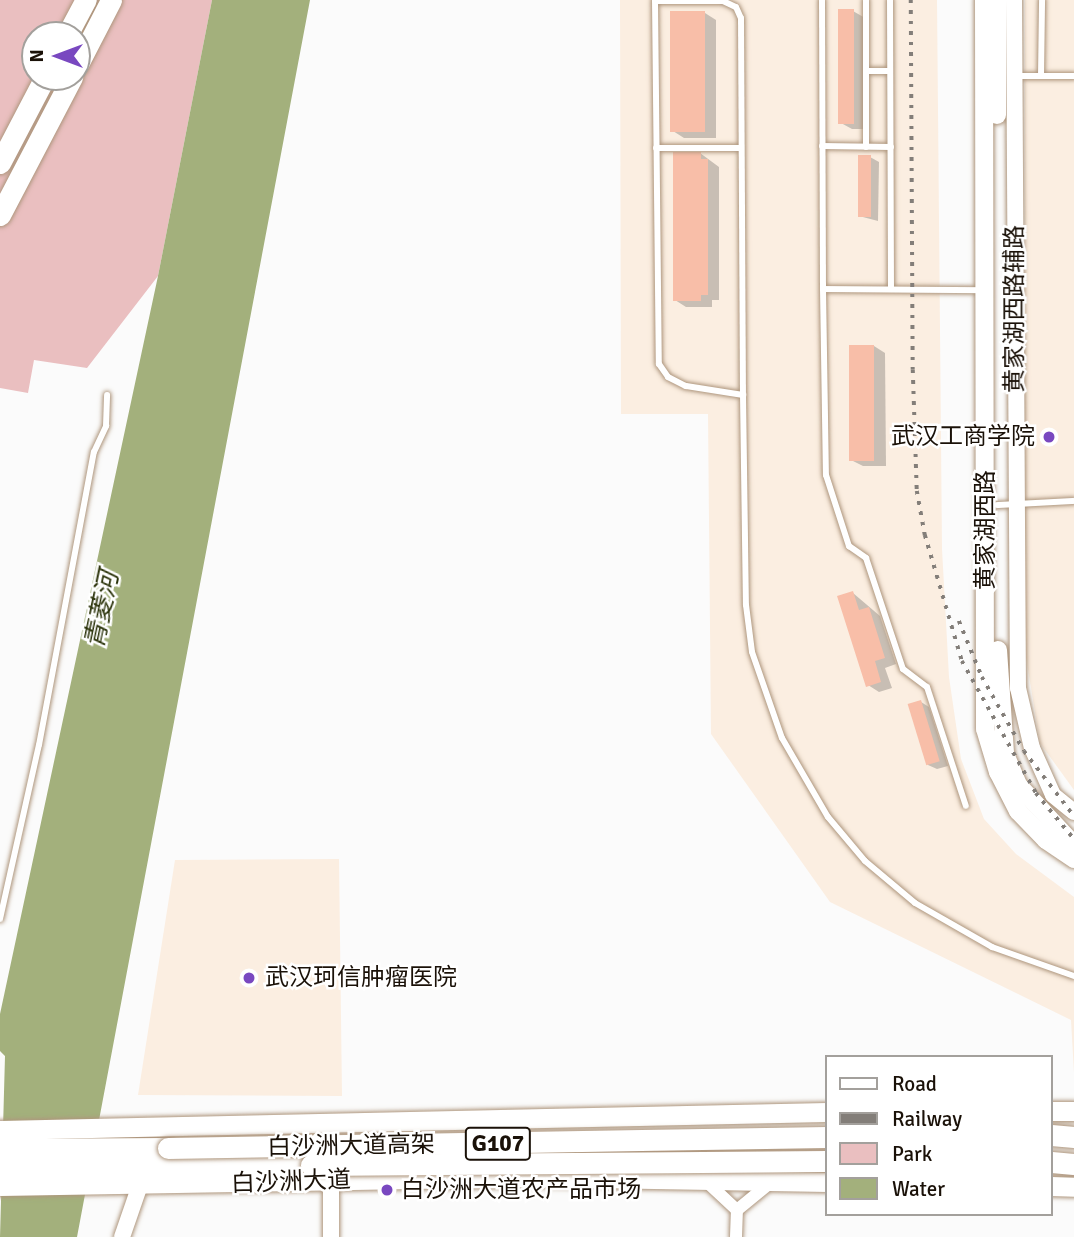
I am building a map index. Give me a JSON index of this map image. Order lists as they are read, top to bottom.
{
  "streets": {
    "highway": ["G107", "白沙洲大道高架"],
    "main road": ["黄家湖西路", "白沙洲大道"],
    "street": ["黄家湖西路辅路"]
  },
  "crossings": [
    ["黄家湖西路辅路", "黄家湖西路"]
  ],
  "water": ["青菱河"],
  "places": ["武汉工商学院", "武汉珂信肿瘤医院", "白沙洲大道农产品市场"],
  "legend": [
    "Road",
    "Railway",
    "Park",
    "Water"
  ],
  "north": "left"
}
